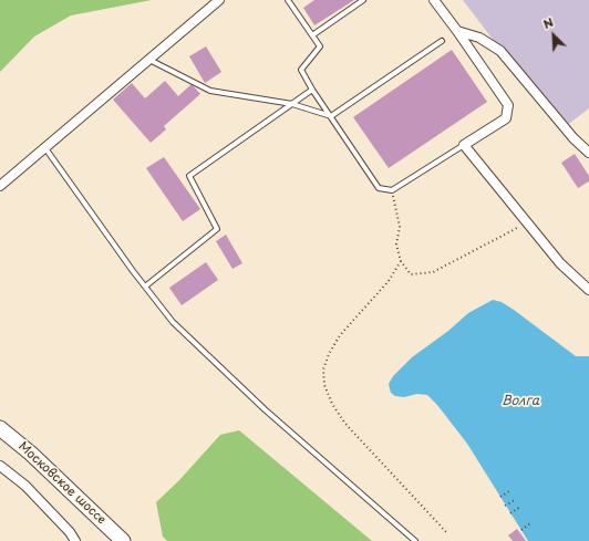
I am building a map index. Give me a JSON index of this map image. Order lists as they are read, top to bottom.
{
  "streets": {
    "main road": ["Московское шоссе"]
  },
  "water": ["Волга"],
  "north": "top left"
}
